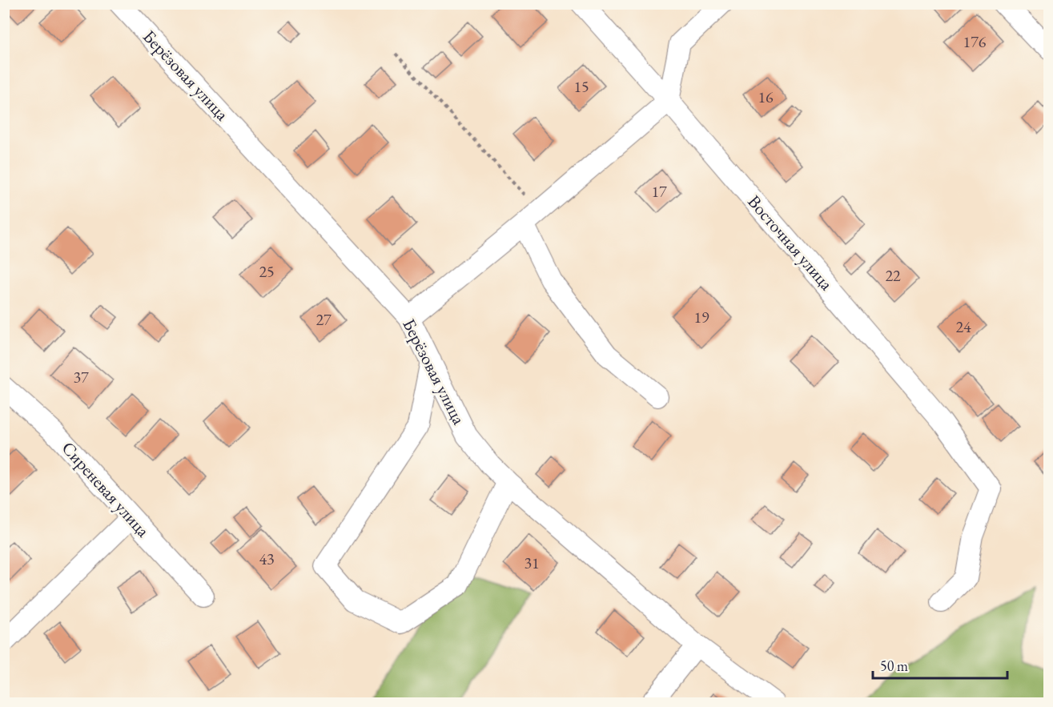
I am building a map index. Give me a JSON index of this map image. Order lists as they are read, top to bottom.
{
  "streets": {
    "street": ["Берёзовая улица", "Восточная улица", "Сиреневая улица"]
  },
  "house_numbers": [
    "176",
    "15",
    "16",
    "17",
    "25",
    "22",
    "19",
    "27",
    "24",
    "37",
    "43",
    "31"
  ],
  "scale_bar": "50 m"
}
